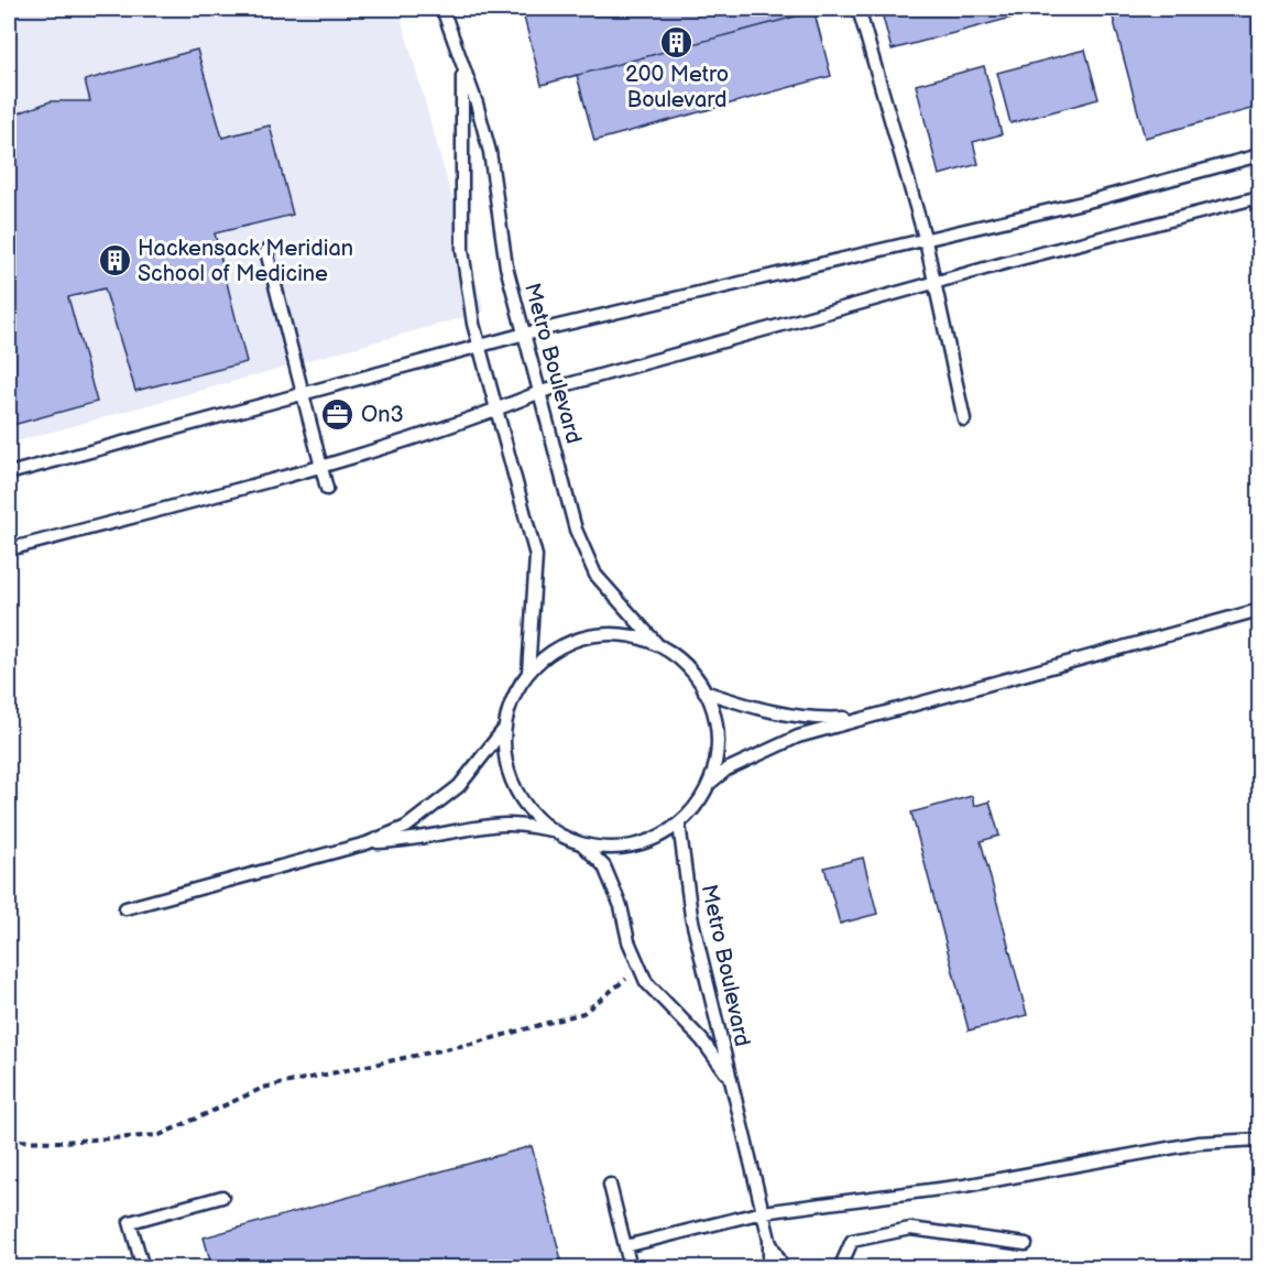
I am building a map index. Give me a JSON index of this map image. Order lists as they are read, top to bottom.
{
  "streets": {
    "lane": ["Metro Boulevard"]
  },
  "places": {
    "building": ["200 Metro Boulevard", "Hackensack Meridian School of Medicine"],
    "office": ["On3"]
  }
}
